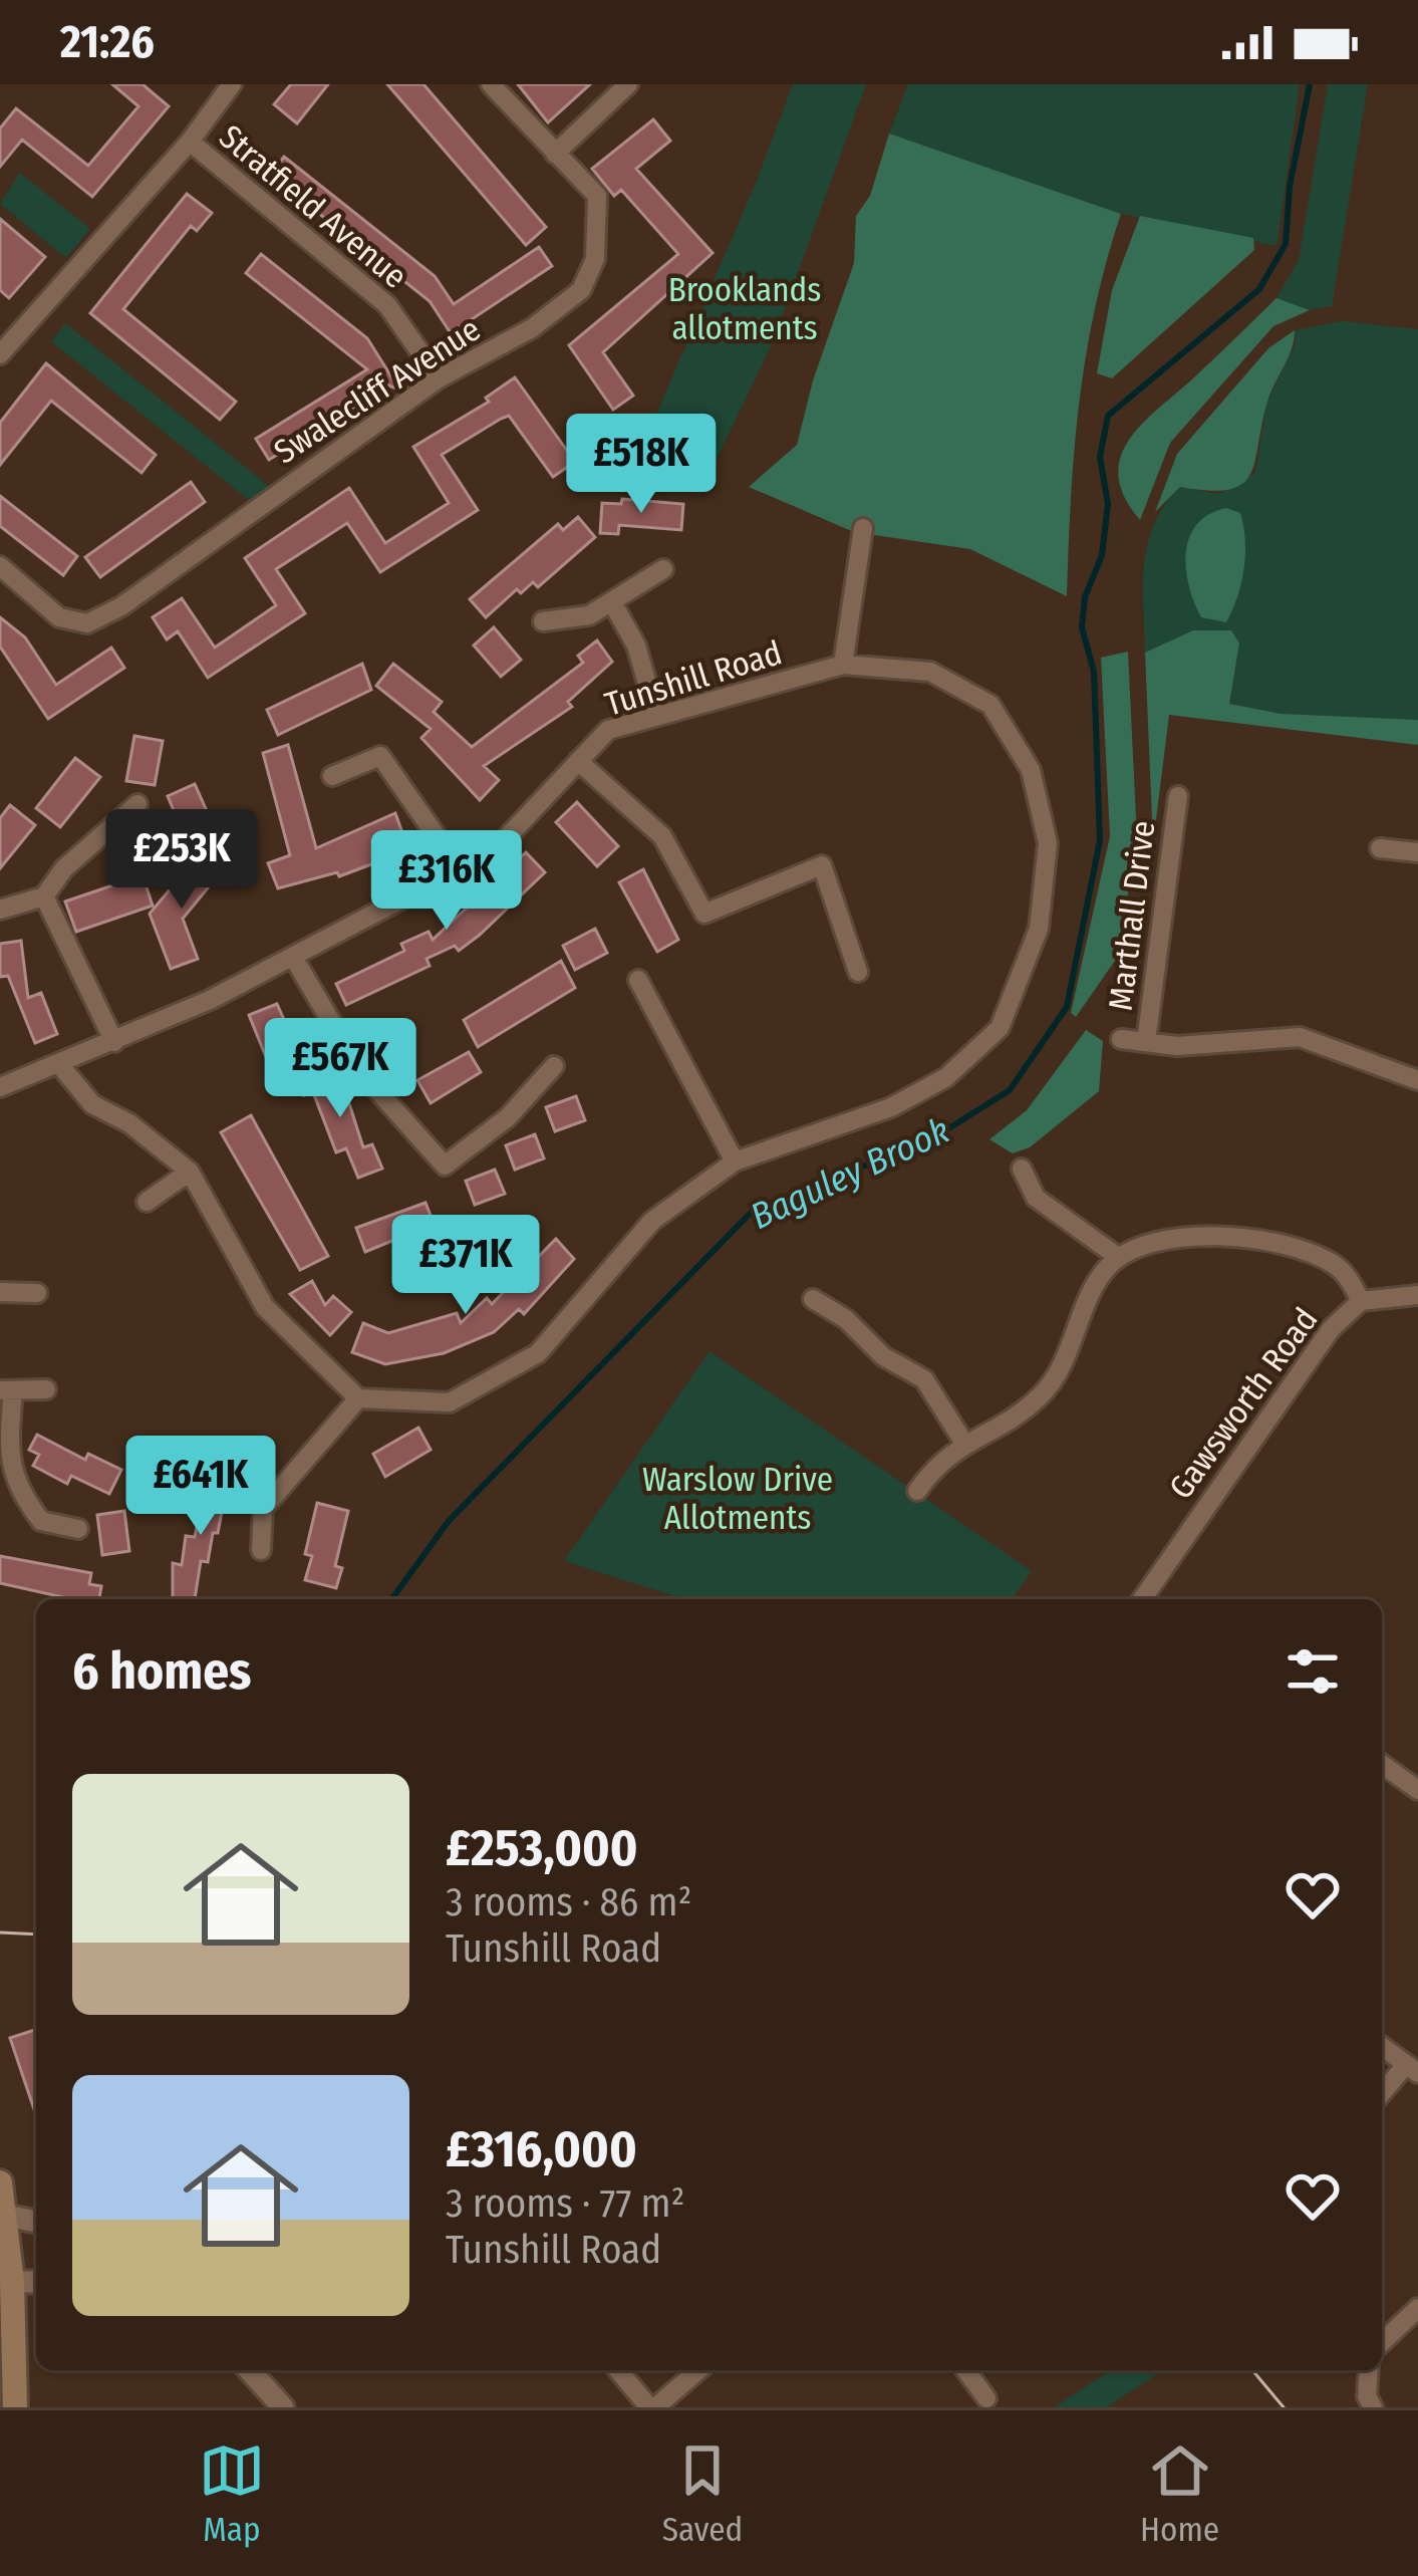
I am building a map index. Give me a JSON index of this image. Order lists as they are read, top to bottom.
{
  "streets": {
    "street": [
      "Stratfield Avenue",
      "Swalecliff Avenue",
      "Tunshill Road",
      "Marthall Drive",
      "Gawsworth Road"
    ]
  },
  "crossings": [
    ["Stratfield Avenue", "Swalecliff Avenue"]
  ],
  "water": ["Baguley Brook"],
  "parks": ["Brooklands allotments", "Warslow Drive Allotments"],
  "page": {
    "status": "21:26",
    "price": [
      "£518K",
      "£253K",
      "£316K",
      "£567K",
      "£371K",
      "£641K"
    ],
    "heading": "6 homes",
    "list": [
      {
        "name": "£253,000",
        "note": "3 rooms · 86 m² · Tunshill Road"
      },
      {
        "name": "£316,000",
        "note": "3 rooms · 77 m² · Tunshill Road"
      }
    ],
    "tabs": ["Map", "Saved", "Home"]
  }
}
